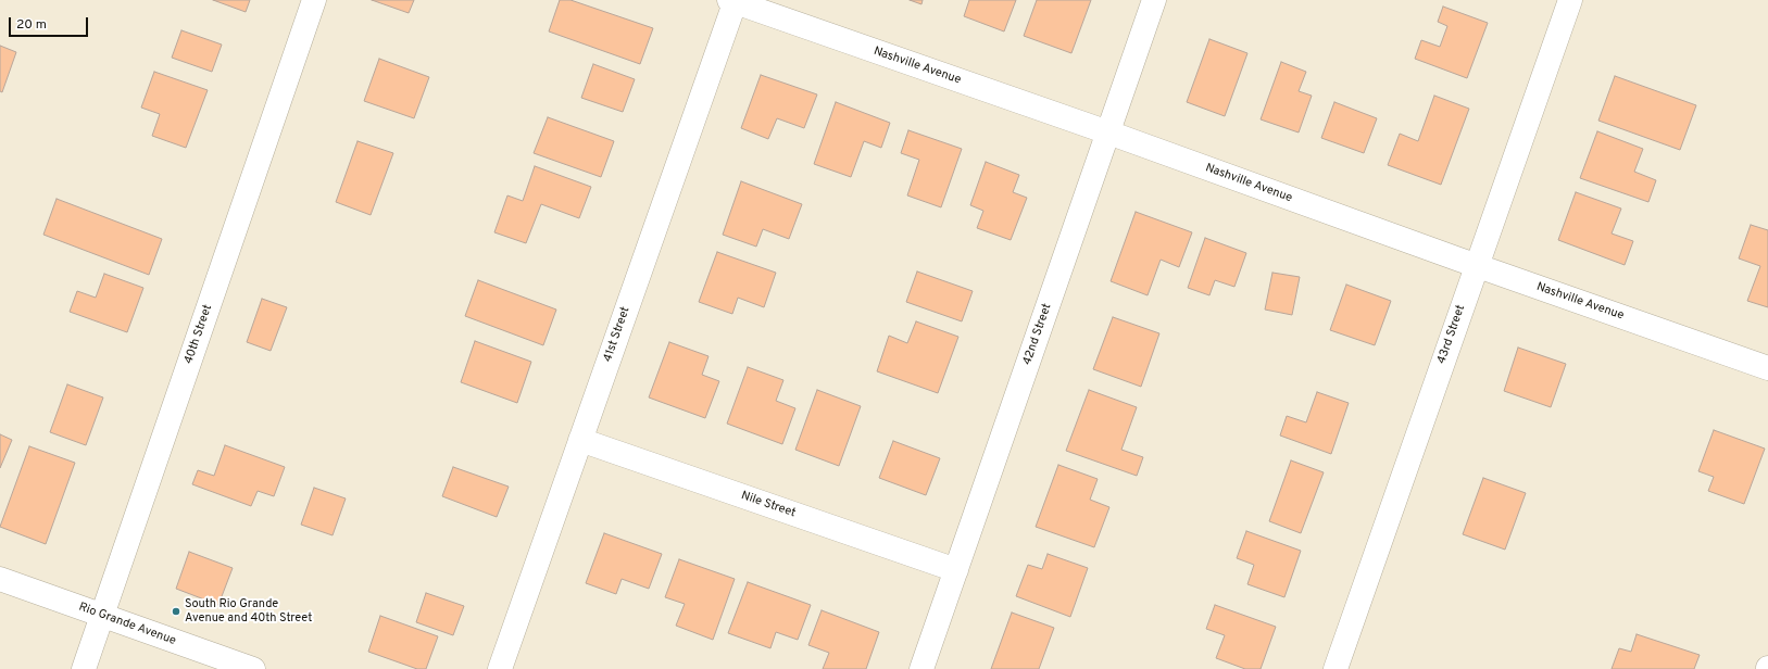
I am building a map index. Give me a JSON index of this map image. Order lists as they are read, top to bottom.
{
  "streets": {
    "street": [
      "Nashville Avenue",
      "40th Street",
      "41st Street",
      "42nd Street",
      "43rd Street",
      "Nile Street",
      "Rio Grande Avenue"
    ]
  },
  "crossings": [
    ["Nashville Avenue", "41st Street"],
    ["Nashville Avenue", "42nd Street"],
    ["Nashville Avenue", "43rd Street"],
    ["40th Street", "Rio Grande Avenue"],
    ["41st Street", "Nile Street"],
    ["42nd Street", "Nile Street"]
  ],
  "places": ["South Rio Grande Avenue and 40th Street"],
  "scale_bar": "20 m"
}
